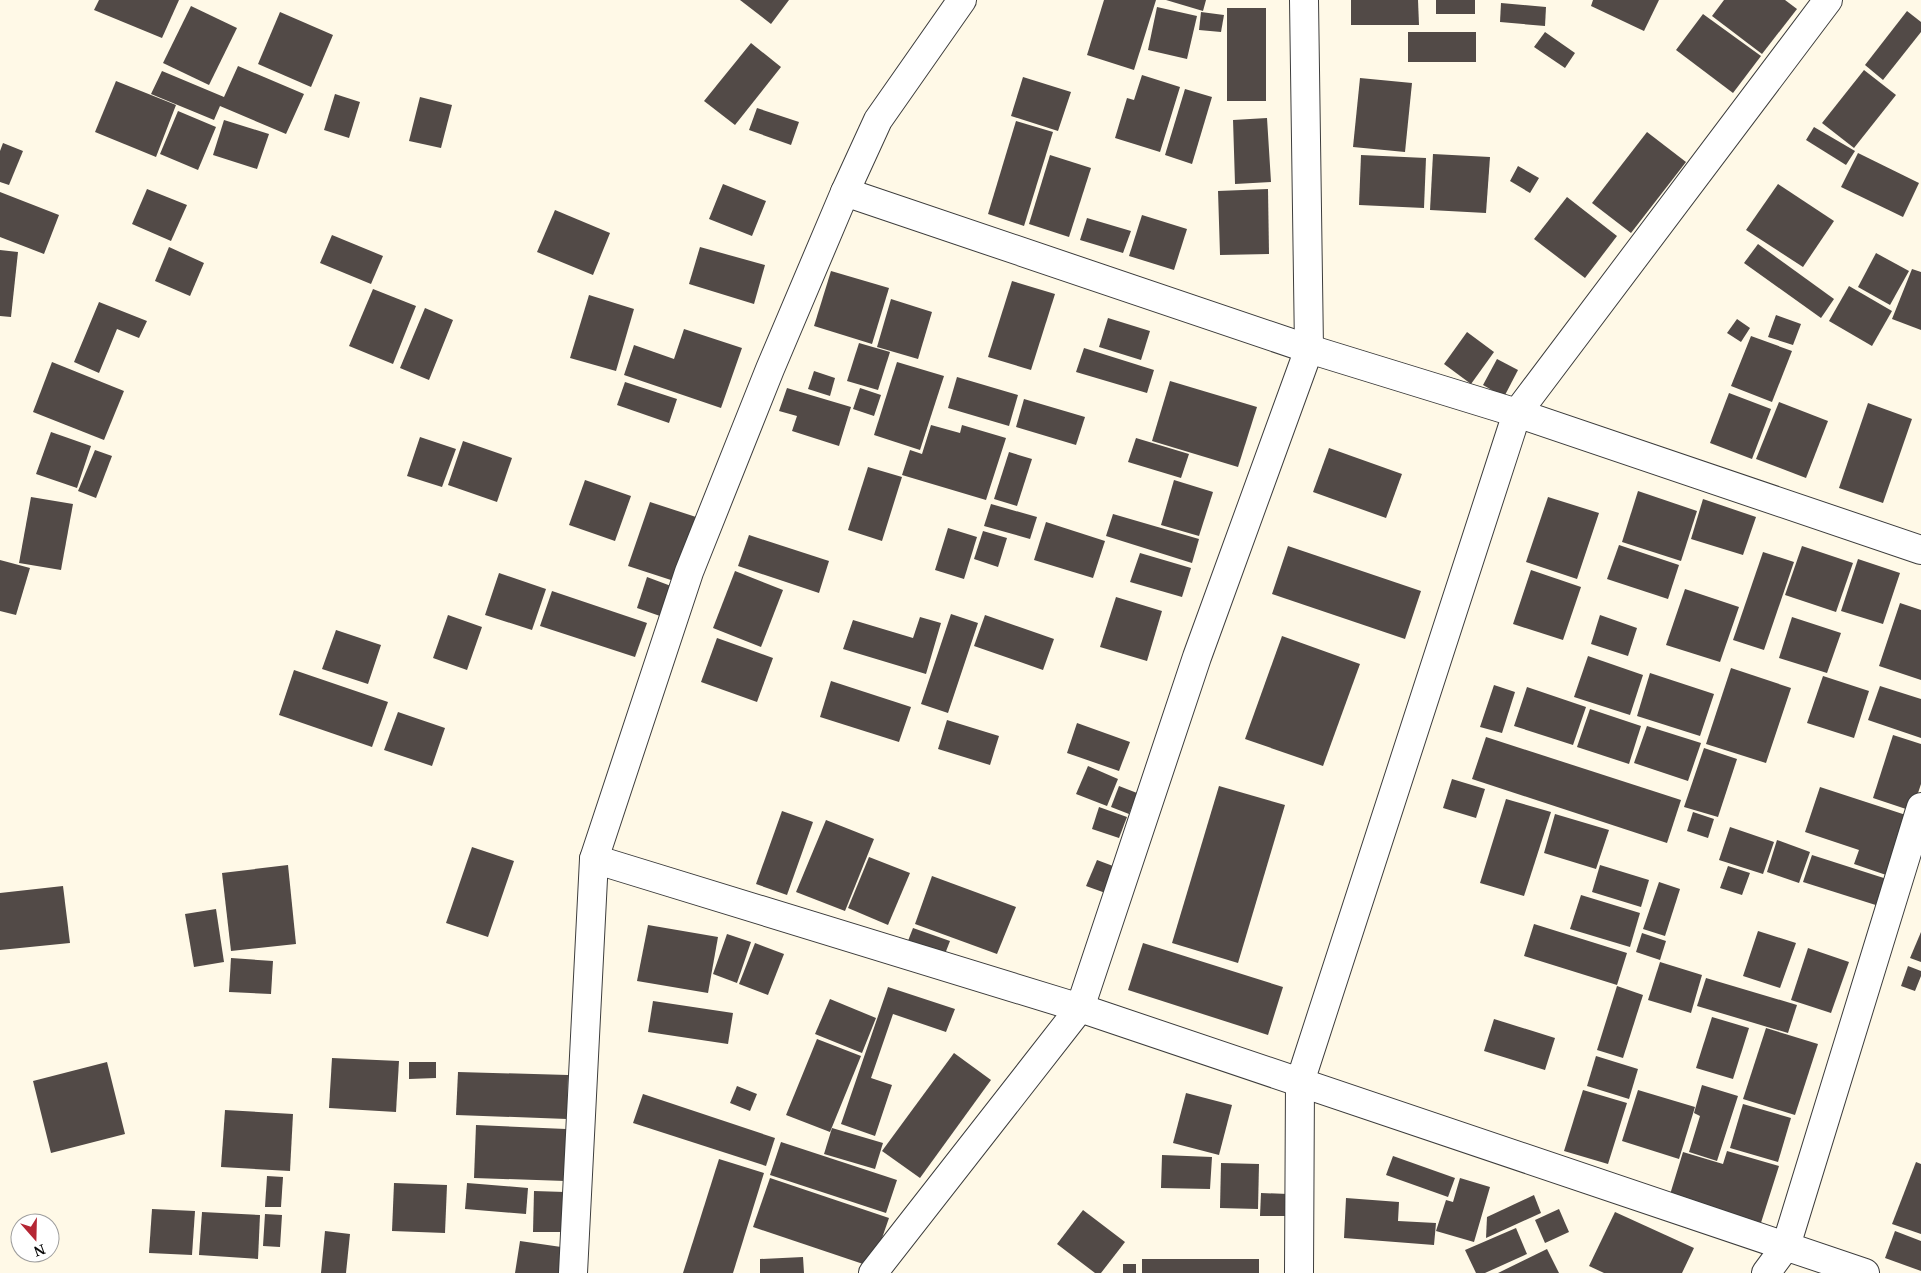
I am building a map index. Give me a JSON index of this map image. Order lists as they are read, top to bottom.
{
  "north": "bottom"
}
